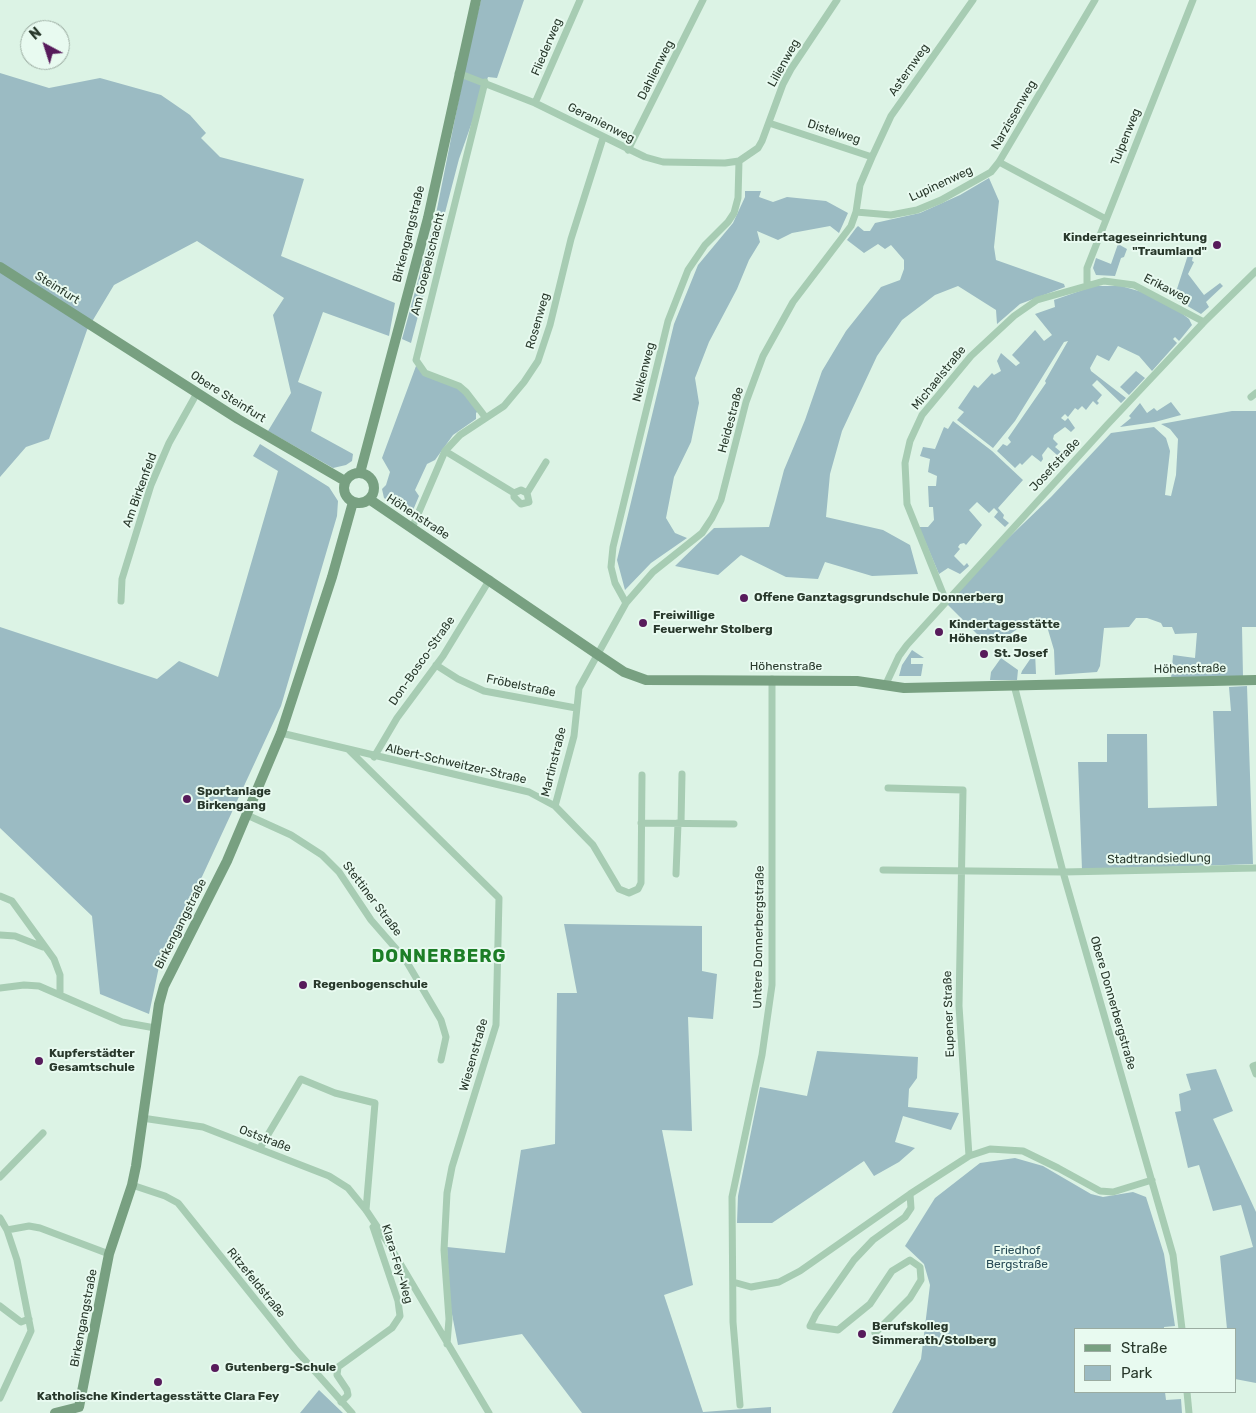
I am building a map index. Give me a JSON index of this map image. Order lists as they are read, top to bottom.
{
  "streets": {
    "street": [
      "Fliederweg",
      "Lilienweg",
      "Dahlienweg",
      "Asternweg",
      "Narzissenweg",
      "Geranienweg",
      "Distelweg",
      "Tulpenweg",
      "Lupinenweg",
      "Birkengangstraße",
      "Am Goepelschacht",
      "Steinfurt",
      "Erikaweg",
      "Rosenweg",
      "Nelkenweg",
      "Michaelstraße",
      "Obere Steinfurt",
      "Heidestraße",
      "Josefstraße",
      "Am Birkenfeld",
      "Höhenstraße",
      "Don-Bosco-Straße",
      "Fröbelstraße",
      "Martinstraße",
      "Albert-Schweitzer-Straße",
      "Stadtrandsiedlung",
      "Stettiner Straße",
      "Untere Donnerbergstraße",
      "Obere Donnerbergstraße",
      "Eupener Straße",
      "Wiesenstraße",
      "Oststraße",
      "Klara-Fey-Weg",
      "Ritzefeldstraße"
    ]
  },
  "crossings": [
    ["Fliederweg", "Geranienweg"],
    ["Lilienweg", "Geranienweg"],
    ["Lilienweg", "Distelweg"],
    ["Lilienweg", "Nelkenweg"],
    ["Dahlienweg", "Geranienweg"],
    ["Asternweg", "Distelweg"],
    ["Narzissenweg", "Tulpenweg"],
    ["Narzissenweg", "Lupinenweg"],
    ["Geranienweg", "Birkengangstraße"],
    ["Geranienweg", "Am Goepelschacht"],
    ["Geranienweg", "Rosenweg"],
    ["Geranienweg", "Nelkenweg"],
    ["Distelweg", "Heidestraße"],
    ["Tulpenweg", "Erikaweg"],
    ["Tulpenweg", "Michaelstraße"],
    ["Lupinenweg", "Heidestraße"],
    ["Birkengangstraße", "Obere Steinfurt"],
    ["Birkengangstraße", "Höhenstraße"],
    ["Birkengangstraße", "Stettiner Straße"],
    ["Birkengangstraße", "Oststraße"],
    ["Birkengangstraße", "Ritzefeldstraße"],
    ["Am Goepelschacht", "Rosenweg"],
    ["Steinfurt", "Obere Steinfurt"],
    ["Erikaweg", "Michaelstraße"],
    ["Erikaweg", "Josefstraße"],
    ["Rosenweg", "Höhenstraße"],
    ["Nelkenweg", "Heidestraße"],
    ["Michaelstraße", "Josefstraße"],
    ["Obere Steinfurt", "Am Birkenfeld"],
    ["Obere Steinfurt", "Höhenstraße"],
    ["Heidestraße", "Höhenstraße"],
    ["Heidestraße", "Martinstraße"],
    ["Josefstraße", "Höhenstraße"],
    ["Höhenstraße", "Don-Bosco-Straße"],
    ["Höhenstraße", "Martinstraße"],
    ["Höhenstraße", "Untere Donnerbergstraße"],
    ["Höhenstraße", "Obere Donnerbergstraße"],
    ["Don-Bosco-Straße", "Fröbelstraße"],
    ["Don-Bosco-Straße", "Albert-Schweitzer-Straße"],
    ["Fröbelstraße", "Martinstraße"],
    ["Martinstraße", "Albert-Schweitzer-Straße"],
    ["Albert-Schweitzer-Straße", "Wiesenstraße"],
    ["Stadtrandsiedlung", "Obere Donnerbergstraße"],
    ["Wiesenstraße", "Oststraße"],
    ["Oststraße", "Klara-Fey-Weg"],
    ["Klara-Fey-Weg", "Ritzefeldstraße"]
  ],
  "districts": ["DONNERBERG"],
  "parks": ["Friedhof Bergstraße"],
  "places": [
    "Kindertageseinrichtung \"Traumland\"",
    "Offene Ganztagsgrundschule Donnerberg",
    "Freiwillige Feuerwehr Stolberg",
    "Kindertagesstätte Höhenstraße",
    "St. Josef",
    "Sportanlage Birkengang",
    "Regenbogenschule",
    "Kupferstädter Gesamtschule",
    "Berufskolleg Simmerath/Stolberg",
    "Gutenberg-Schule",
    "Katholische Kindertagesstätte Clara Fey"
  ],
  "legend": ["Straße", "Park"],
  "north": "top left"
}
